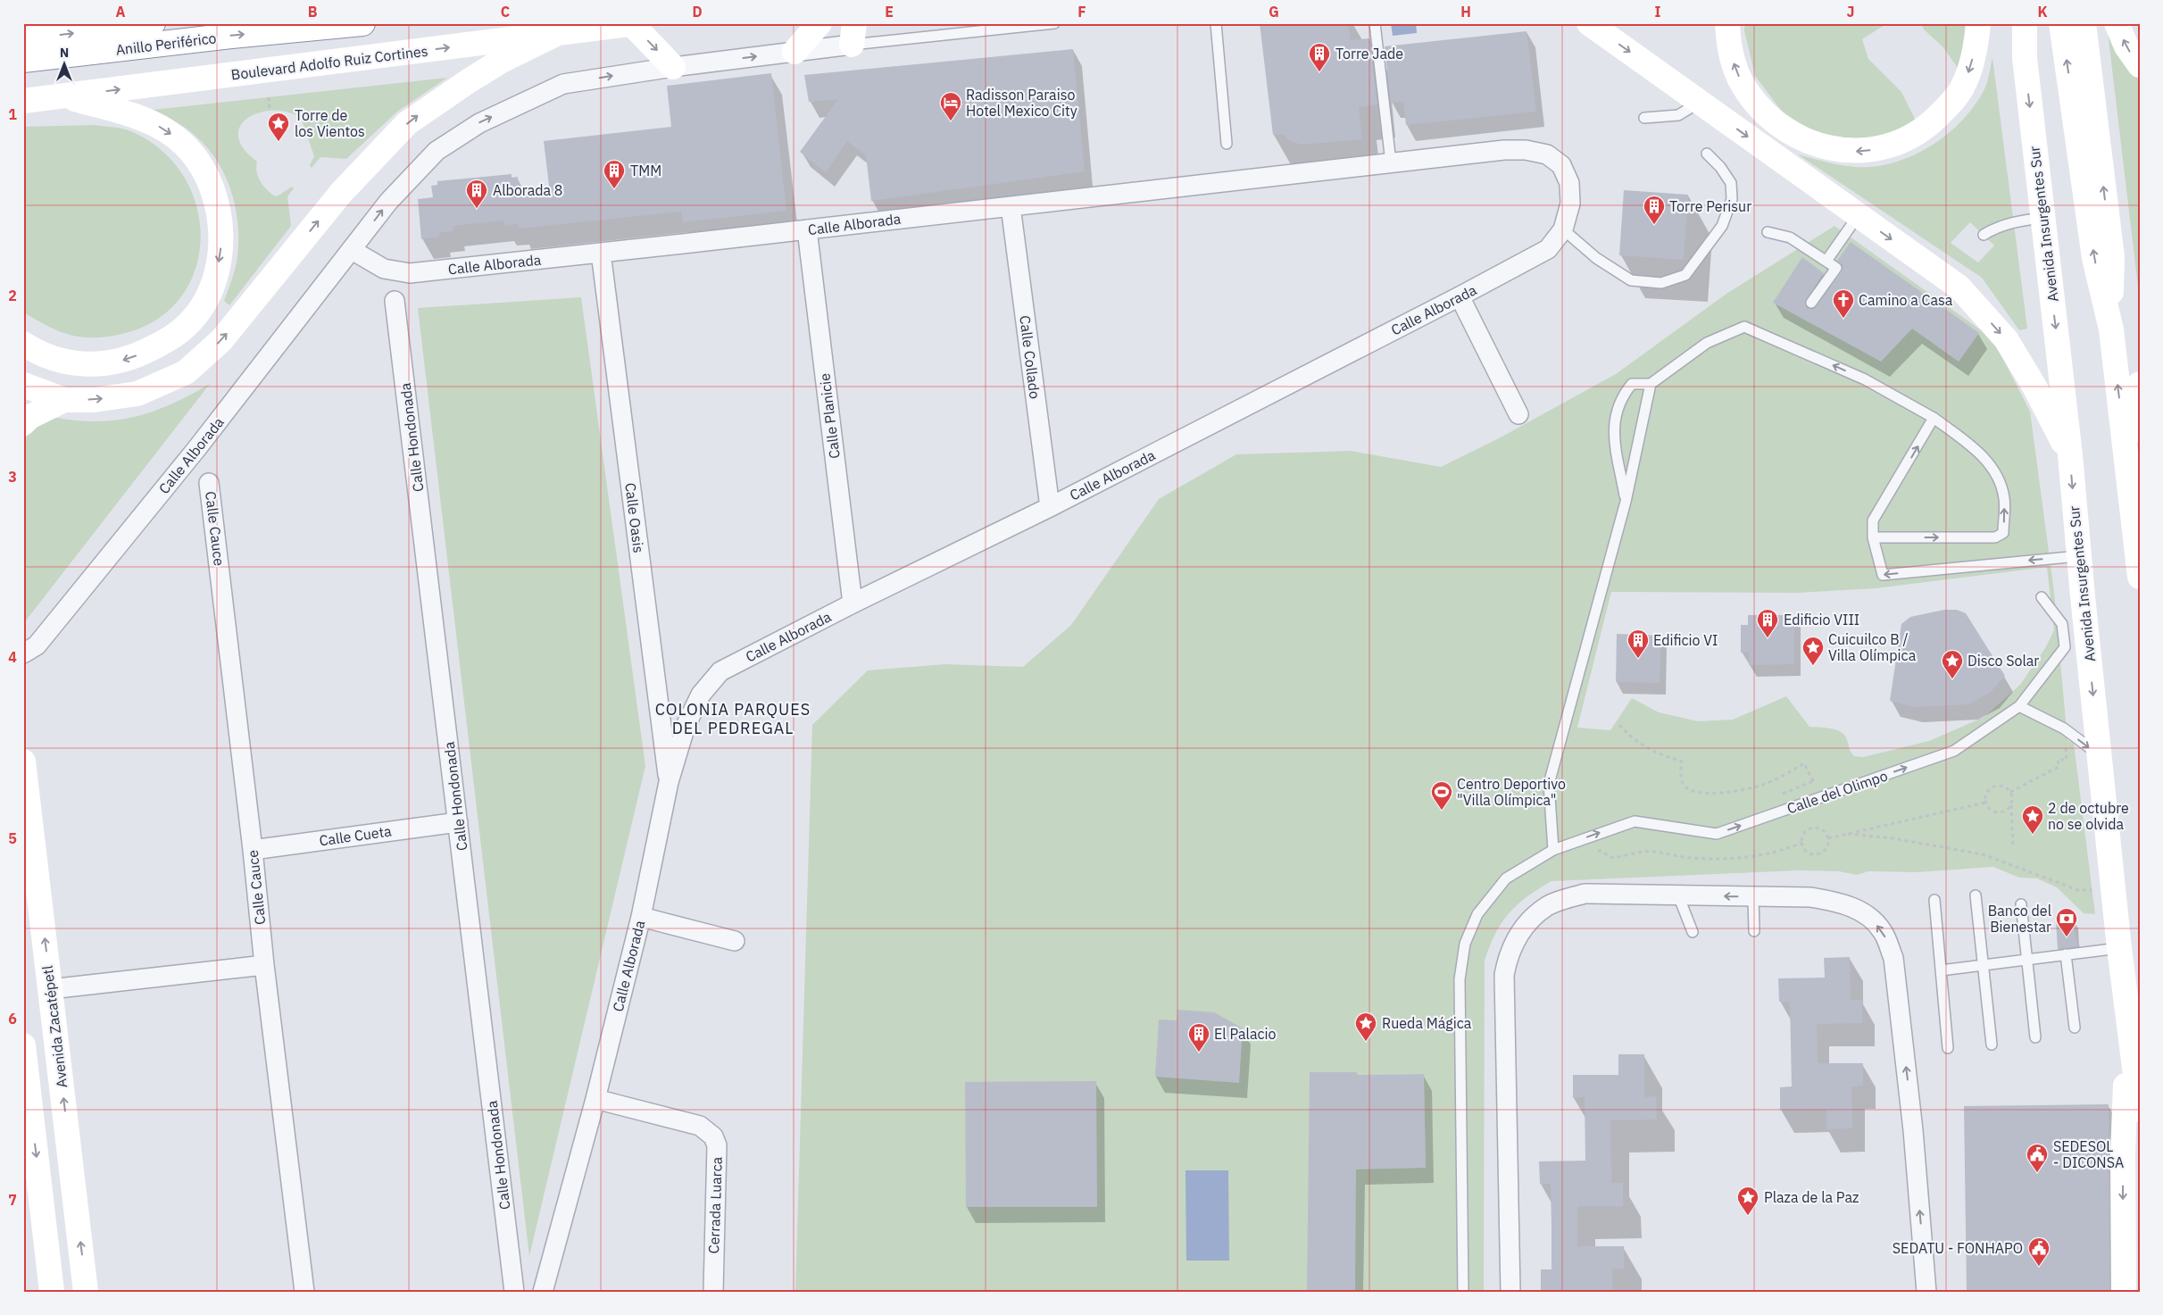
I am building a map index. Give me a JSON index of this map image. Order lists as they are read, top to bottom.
{
  "streets": {
    "main road": [
      "Anillo Periférico",
      "Boulevard Adolfo Ruiz Cortines",
      "Avenida Insurgentes Sur",
      "Avenida Zacatépetl"
    ],
    "street": [
      "Calle Alborada",
      "Calle Collado",
      "Calle Planicie",
      "Calle Hondonada",
      "Calle Oasis",
      "Calle Cauce",
      "Calle Cueta",
      "Cerrada Luarca"
    ],
    "lane": ["Calle del Olimpo"]
  },
  "crossings": [
    ["Calle Alborada", "Calle Collado"],
    ["Calle Alborada", "Calle Planicie"],
    ["Calle Alborada", "Calle Oasis"],
    ["Calle Alborada", "Cerrada Luarca"],
    ["Calle Hondonada", "Calle Cueta"],
    ["Calle Cauce", "Calle Cueta"]
  ],
  "one_way": ["Boulevard Adolfo Ruiz Cortines", "Calle del Olimpo"],
  "districts": ["COLONIA PARQUES DEL PEDREGAL"],
  "places": {
    "building": [
      "Torre Jade",
      "TMM",
      "Alborada 8",
      "Torre Perisur",
      "Edificio VIII",
      "Edificio VI",
      "El Palacio"
    ],
    "hotel": ["Radisson Paraiso Hotel Mexico City"],
    "place": [
      "Torre de los Vientos",
      "Cuicuilco B / Villa Olímpica",
      "Disco Solar",
      "2 de octubre no se olvida",
      "Rueda Mágica",
      "Plaza de la Paz"
    ],
    "church": ["Camino a Casa"],
    "sports": ["Centro Deportivo \"Villa Olímpica\""],
    "bank": ["Banco del Bienestar"],
    "public building": ["SEDESOL - DICONSA", "SEDATU - FONHAPO"]
  },
  "north": "top",
  "grid": {
    "columns": [
      "A",
      "B",
      "C",
      "D",
      "E",
      "F",
      "G",
      "H",
      "I",
      "J",
      "K"
    ],
    "rows": [
      "1",
      "2",
      "3",
      "4",
      "5",
      "6",
      "7"
    ]
  }
}
